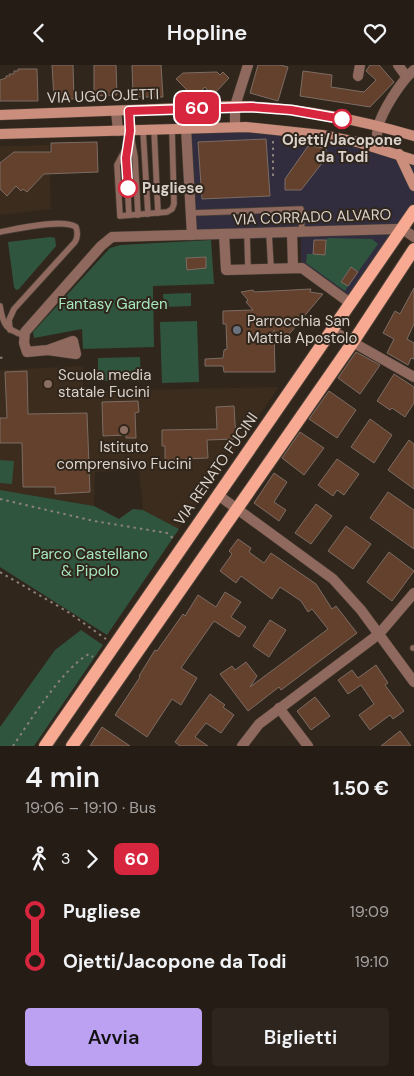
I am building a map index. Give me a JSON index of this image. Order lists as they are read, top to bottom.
{
  "streets": {
    "main road": ["VIA UGO OJETTI", "VIA RENATO FUCINI"],
    "street": ["VIA CORRADO ALVARO"]
  },
  "crossings": [
    ["VIA CORRADO ALVARO", "VIA RENATO FUCINI"]
  ],
  "parks": ["Fantasy Garden", "Parco Castellano & Pipolo"],
  "places": [
    "Ojetti/Jacopone da Todi",
    "Pugliese",
    "Parrocchia San Mattia Apostolo",
    "Scuola media statale Fucini",
    "Istituto comprensivo Fucini"
  ],
  "lines": ["bus line 60"],
  "page": {
    "header": "Hopline",
    "on_map": "60",
    "heading": ["4 min", "19:06 – 19:10 · Bus", "1.50 €"],
    "legs": ["3", "60"],
    "list": [
      {
        "name": "Pugliese",
        "value": "19:09"
      },
      {
        "name": "Ojetti/Jacopone da Todi",
        "value": "19:10"
      }
    ],
    "buttons": ["Avvia", "Biglietti"]
  }
}
